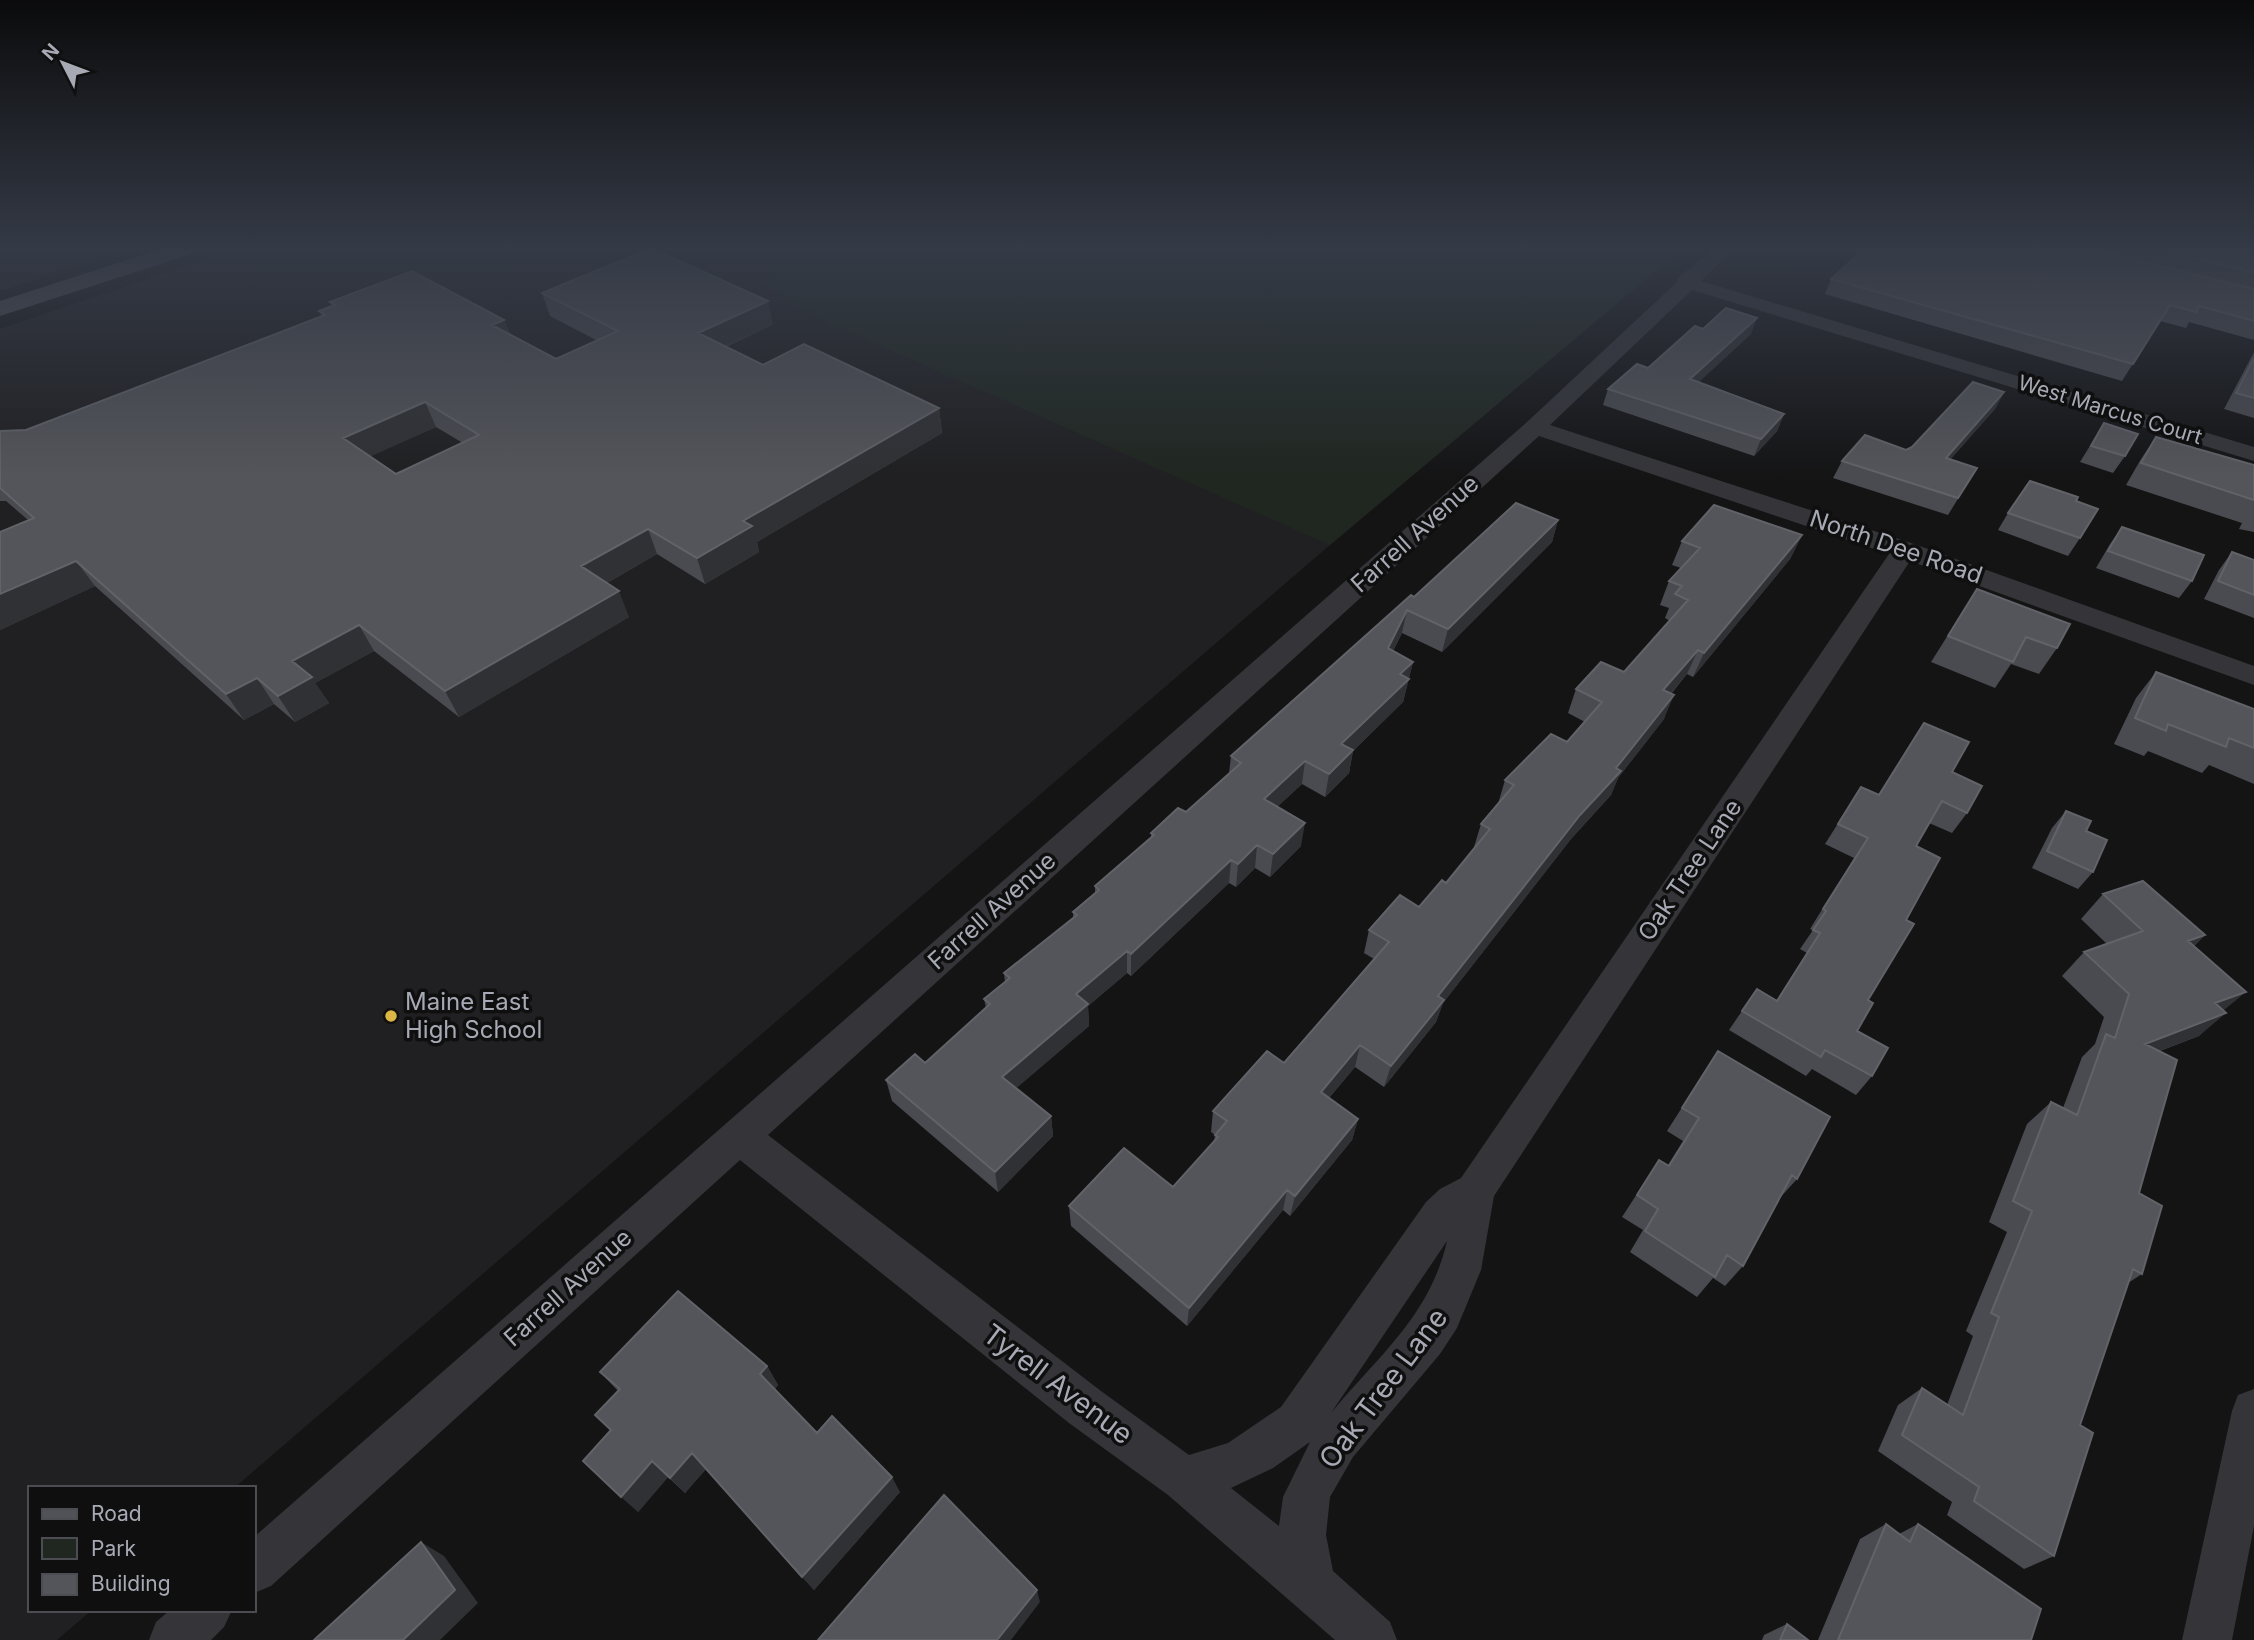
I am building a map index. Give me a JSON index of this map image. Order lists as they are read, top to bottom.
{
  "streets": {
    "street": [
      "West Marcus Court",
      "Farrell Avenue",
      "North Dee Road",
      "Oak Tree Lane",
      "Tyrell Avenue"
    ]
  },
  "crossings": [
    ["Farrell Avenue", "North Dee Road"],
    ["Farrell Avenue", "Tyrell Avenue"],
    ["North Dee Road", "Oak Tree Lane"],
    ["Oak Tree Lane", "Tyrell Avenue"]
  ],
  "places": ["Maine East High School"],
  "legend": ["Road", "Park", "Building"],
  "north": "top left"
}
